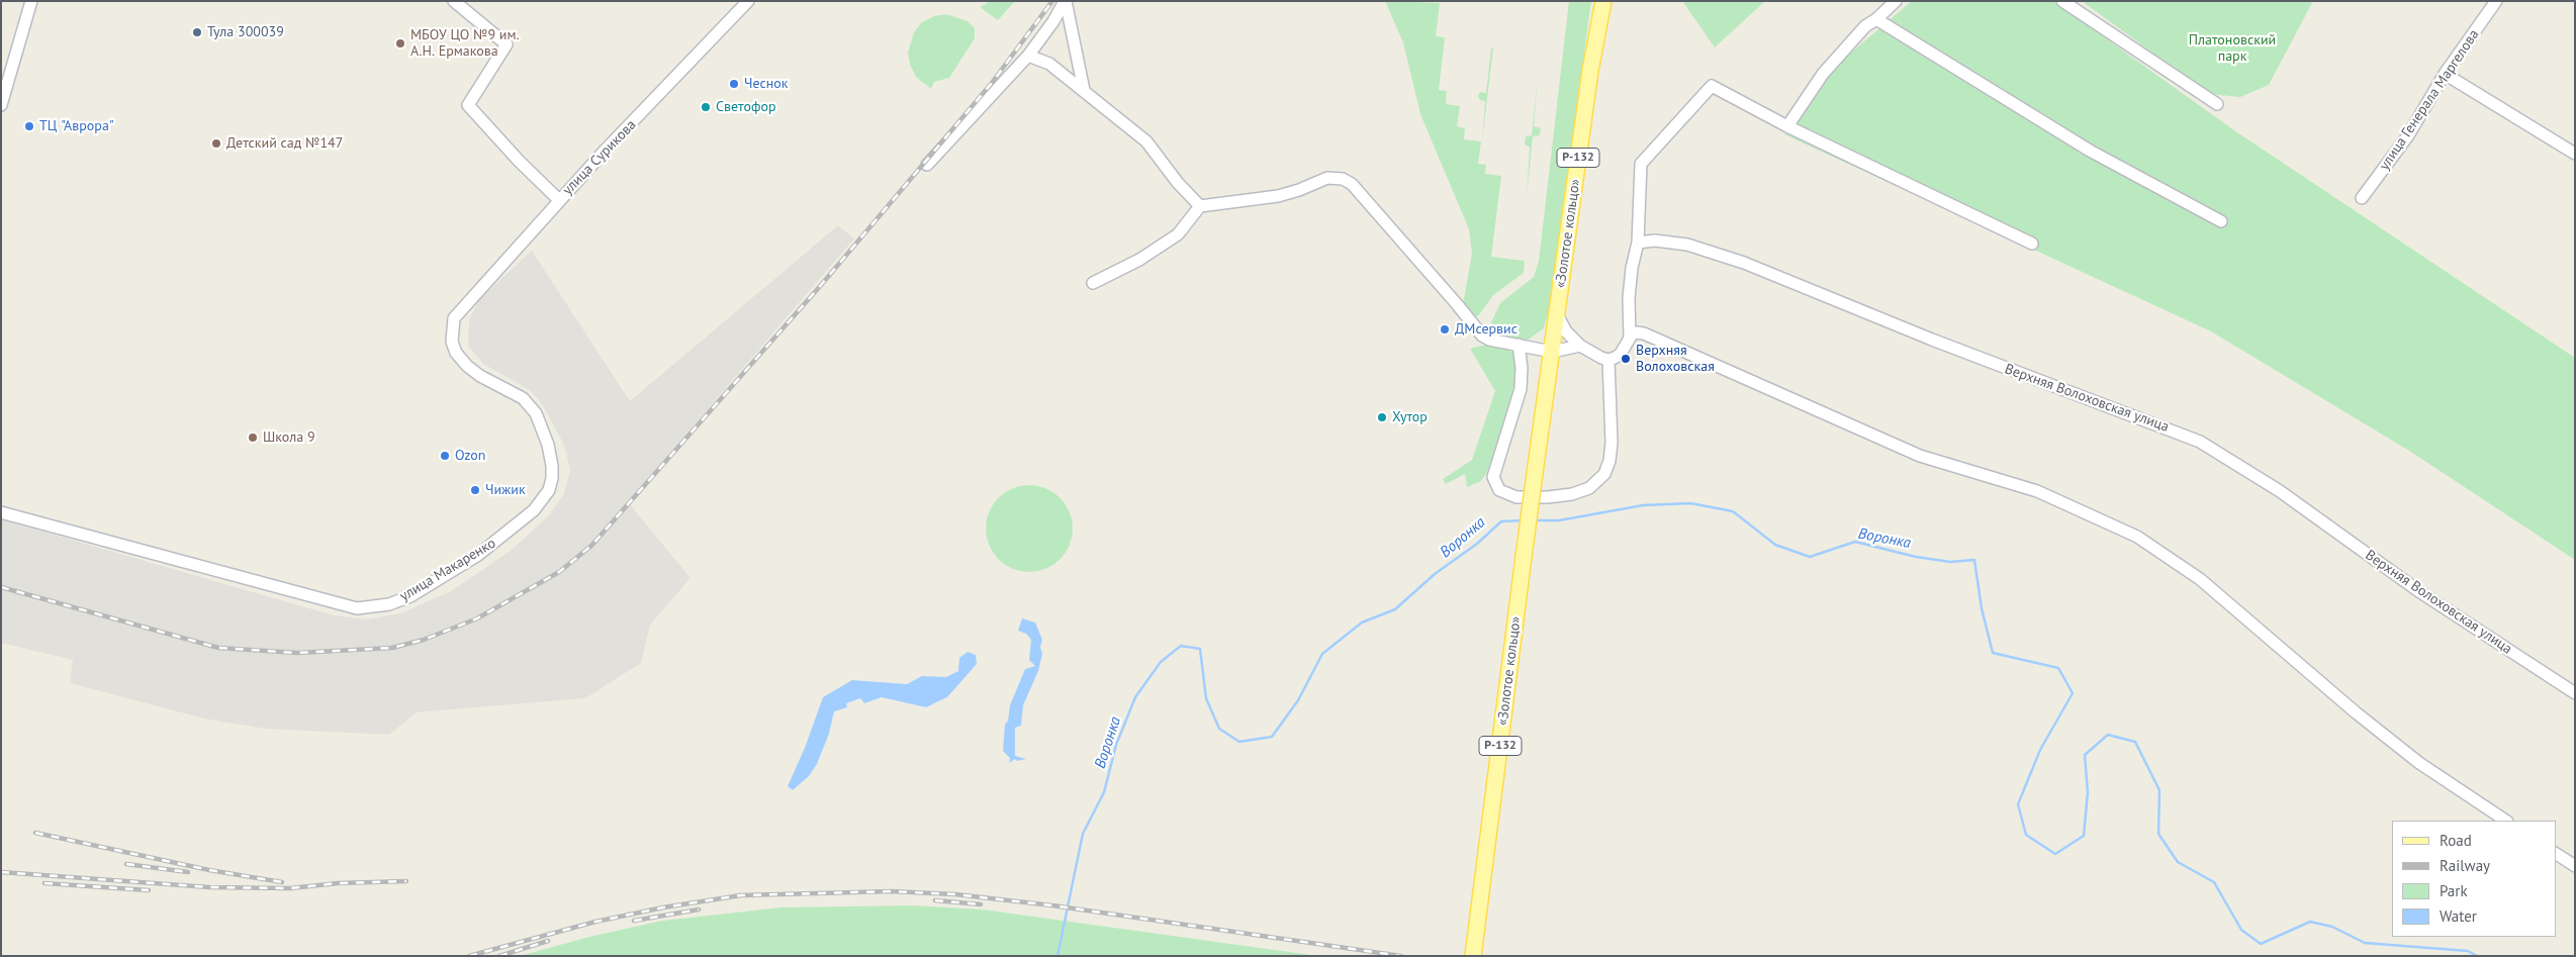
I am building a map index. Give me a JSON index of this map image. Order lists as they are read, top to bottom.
{
  "streets": {
    "main road": ["Р-132", "«Золотое кольцо»"],
    "street": [
      "улица Генерала Маргелова",
      "улица Сурикова",
      "Верхняя Волоховская улица",
      "улица Макаренко"
    ]
  },
  "crossings": [
    ["улица Сурикова", "улица Макаренко"]
  ],
  "water": ["Воронка"],
  "parks": ["Платоновский парк"],
  "places": [
    "Тула 300039",
    "МБОУ ЦО №9 им. А.Н. Ермакова",
    "Чеснок",
    "Светофор",
    "ТЦ \"Аврора\"",
    "Детский сад №147",
    "ДМсервис",
    "Верхняя Волоховская",
    "Хутор",
    "Школа 9",
    "Ozon",
    "Чижик"
  ],
  "legend": [
    "Road",
    "Railway",
    "Park",
    "Water"
  ]
}
